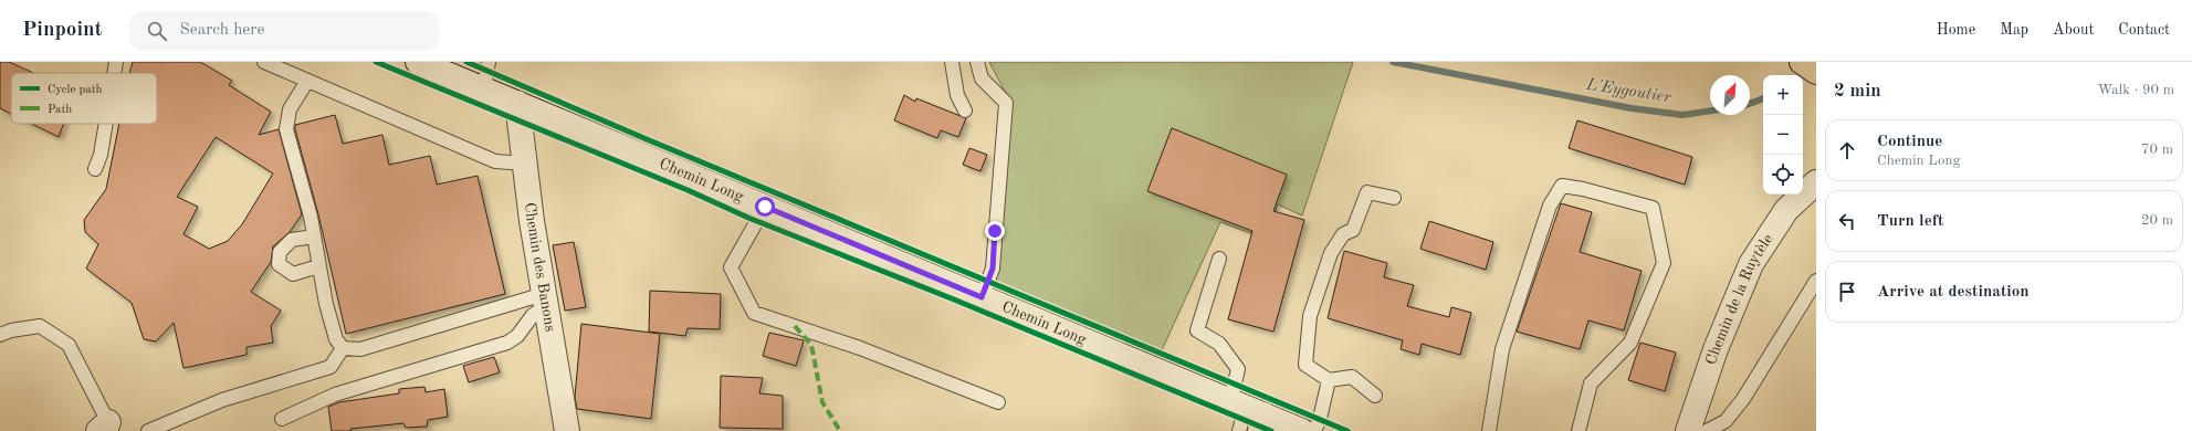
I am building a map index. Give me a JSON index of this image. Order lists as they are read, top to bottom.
{
  "streets": {
    "main road": ["Chemin Long", "Chemin des Banons", "Chemin de la Ruytèle"]
  },
  "crossings": [
    ["Chemin Long", "Chemin des Banons"]
  ],
  "water": ["L'Eygoutier"],
  "legend": ["Cycle path", "Path"],
  "north": "top right",
  "page": {
    "header": "Pinpoint",
    "search": "Search here",
    "nav": [
      "Home",
      "Map",
      "About",
      "Contact"
    ],
    "heading": ["2 min", "Walk · 90 m"],
    "map_buttons": ["+", "−"],
    "list": [
      ["Continue", "Chemin Long", "70 m"],
      ["Turn left", "20 m"],
      "Arrive at destination"
    ]
  }
}
